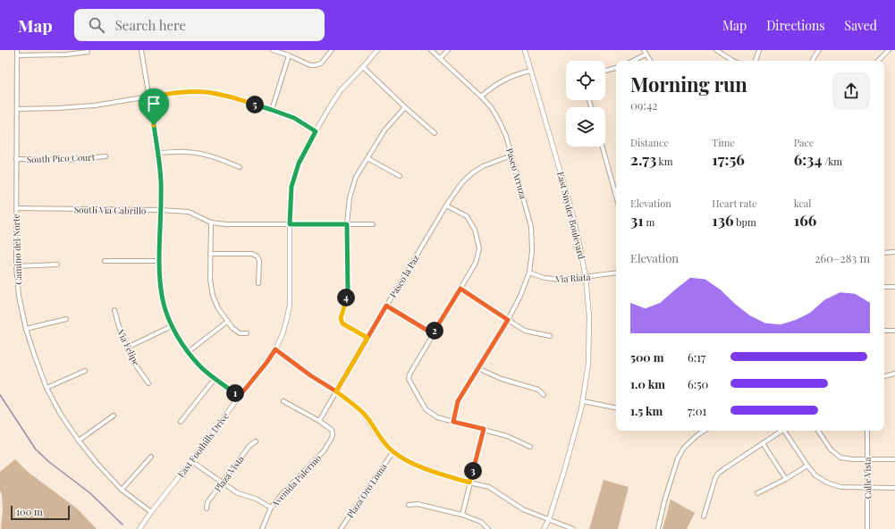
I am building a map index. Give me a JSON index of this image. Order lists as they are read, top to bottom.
{
  "streets": {
    "street": [
      "South Pico Court",
      "Paseo Arruza",
      "South Via Cabrillo",
      "East Snyder Boulevard",
      "Camino del Norte",
      "Paseo la Paz",
      "Via Riata",
      "Via Felipe",
      "East Foothills Drive",
      "Plaza Vista",
      "Calle Vista",
      "Avenida Palermo",
      "Plaza Oro Loma"
    ]
  },
  "crossings": [
    ["South Pico Court", "Camino del Norte"],
    ["Paseo Arruza", "Paseo la Paz"],
    ["Paseo Arruza", "Via Riata"],
    ["South Via Cabrillo", "Camino del Norte"],
    ["South Via Cabrillo", "East Foothills Drive"],
    ["East Snyder Boulevard", "Via Riata"],
    ["Camino del Norte", "East Foothills Drive"],
    ["Paseo la Paz", "Avenida Palermo"]
  ],
  "scale_bar": "100 m",
  "page": {
    "header": "Map",
    "search": "Search here",
    "nav": ["Map", "Directions", "Saved"],
    "heading": ["Morning run", "09:42"],
    "pins": [
      "5",
      "4",
      "2",
      "1",
      "3"
    ],
    "stats": [
      ["Distance", "2.73 km"],
      ["Time", "17:56"],
      ["Pace", "6:34 /km"],
      ["Elevation", "31 m"],
      ["Heart rate", "136 bpm"],
      ["kcal", "166"]
    ],
    "chart": ["Elevation", "260–283 m"],
    "list": [
      {
        "name": "500 m",
        "note": "6:17"
      },
      {
        "name": "1.0 km",
        "note": "6:50"
      },
      {
        "name": "1.5 km",
        "note": "7:01"
      }
    ],
    "scale": "100 m"
  }
}
